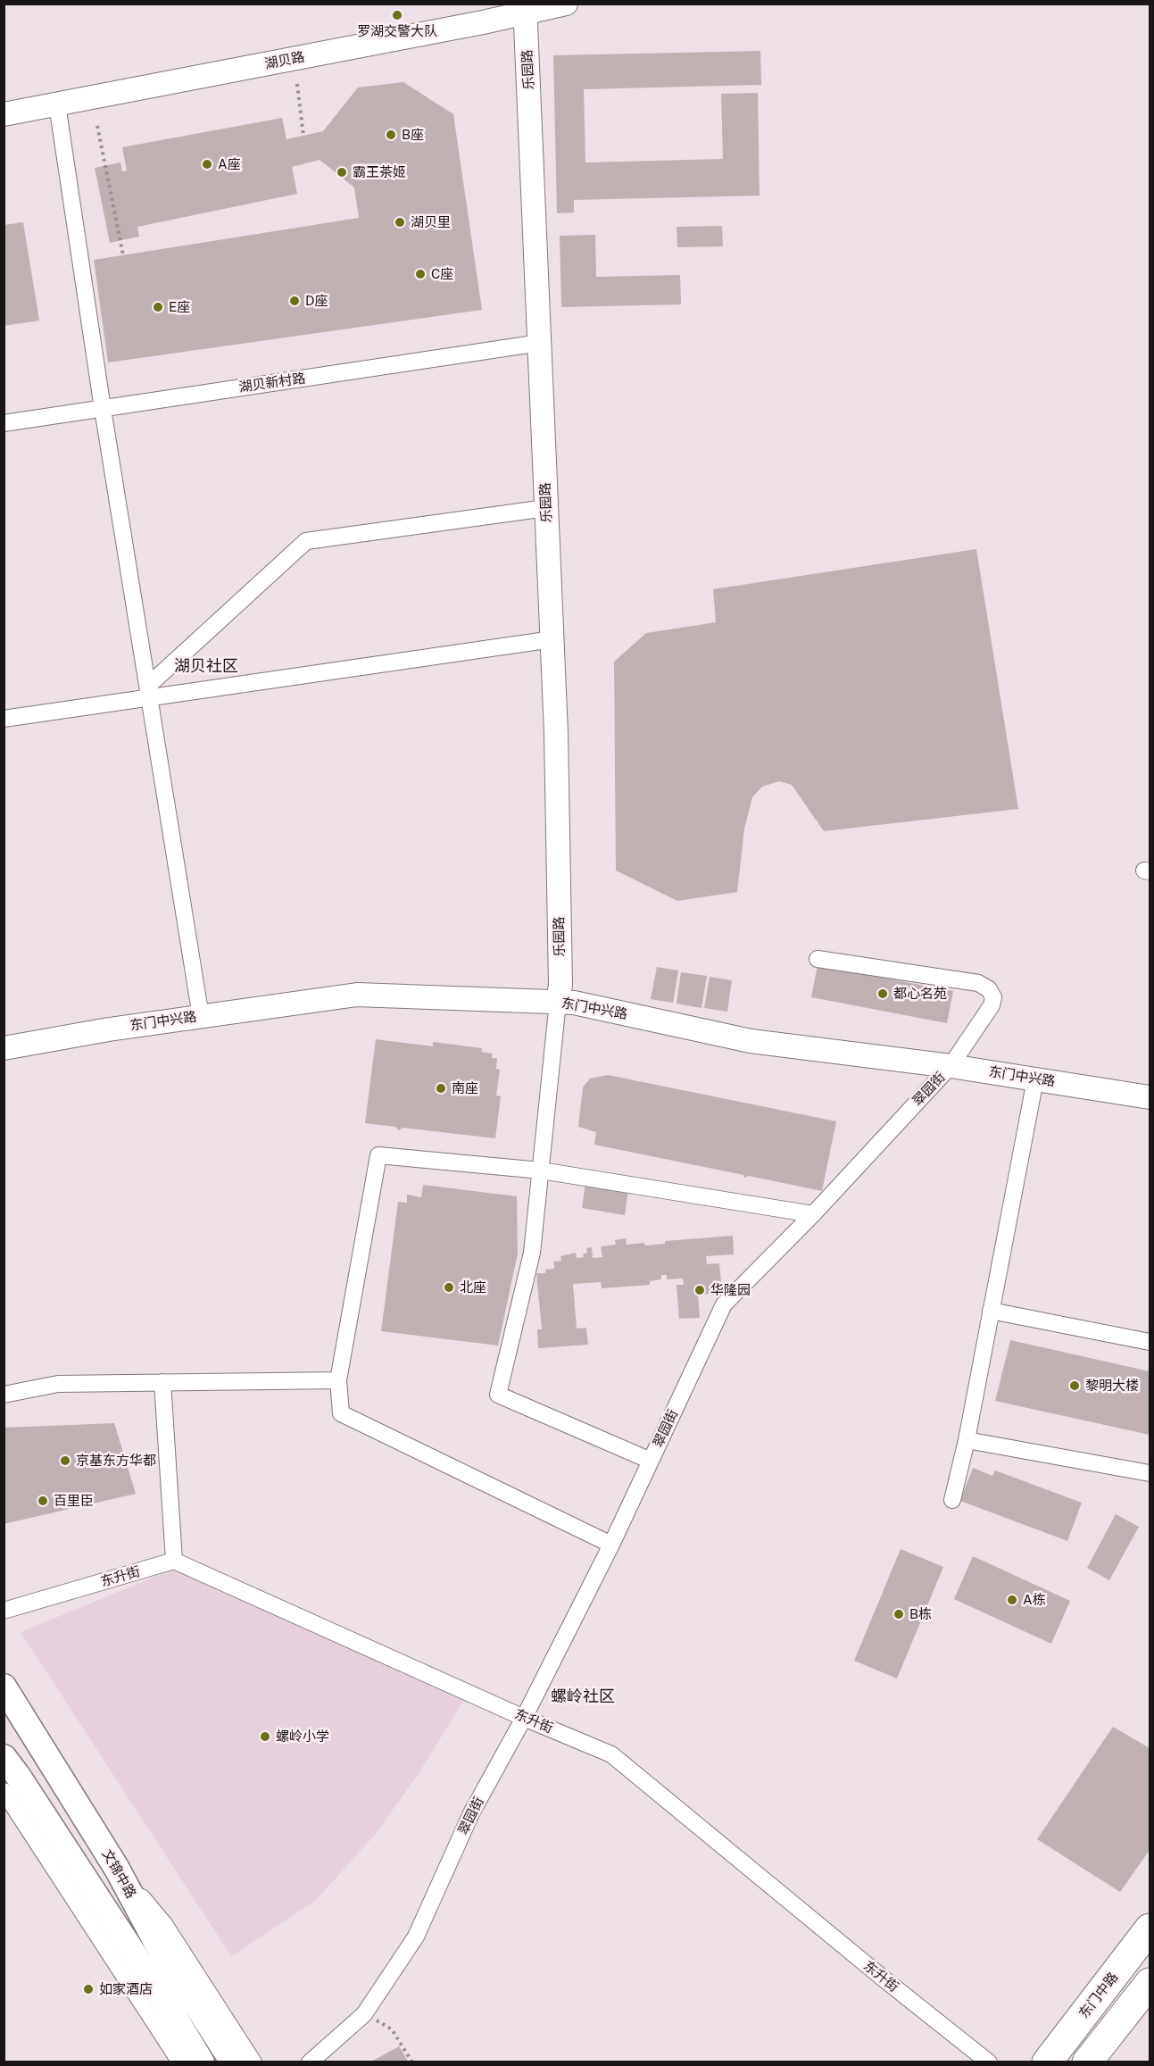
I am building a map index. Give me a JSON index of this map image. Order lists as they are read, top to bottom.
{
  "streets": {
    "highway": ["东门中路"],
    "main road": ["文锦中路"],
    "street": [
      "湖贝路",
      "乐园路",
      "湖贝新村路",
      "东门中兴路",
      "翠园街",
      "东升街"
    ]
  },
  "crossings": [
    ["湖贝路", "乐园路"],
    ["乐园路", "湖贝新村路"],
    ["乐园路", "东门中兴路"],
    ["东门中兴路", "翠园街"],
    ["翠园街", "东升街"]
  ],
  "districts": ["湖贝社区", "螺岭社区"],
  "places": [
    "罗湖交警大队",
    "B座",
    "A座",
    "霸王茶姬",
    "湖贝里",
    "C座",
    "D座",
    "E座",
    "都心名苑",
    "南座",
    "北座",
    "华隆园",
    "黎明大楼",
    "京基东方华都",
    "百里臣",
    "A栋",
    "B栋",
    "螺岭小学",
    "如家酒店"
  ]
}
